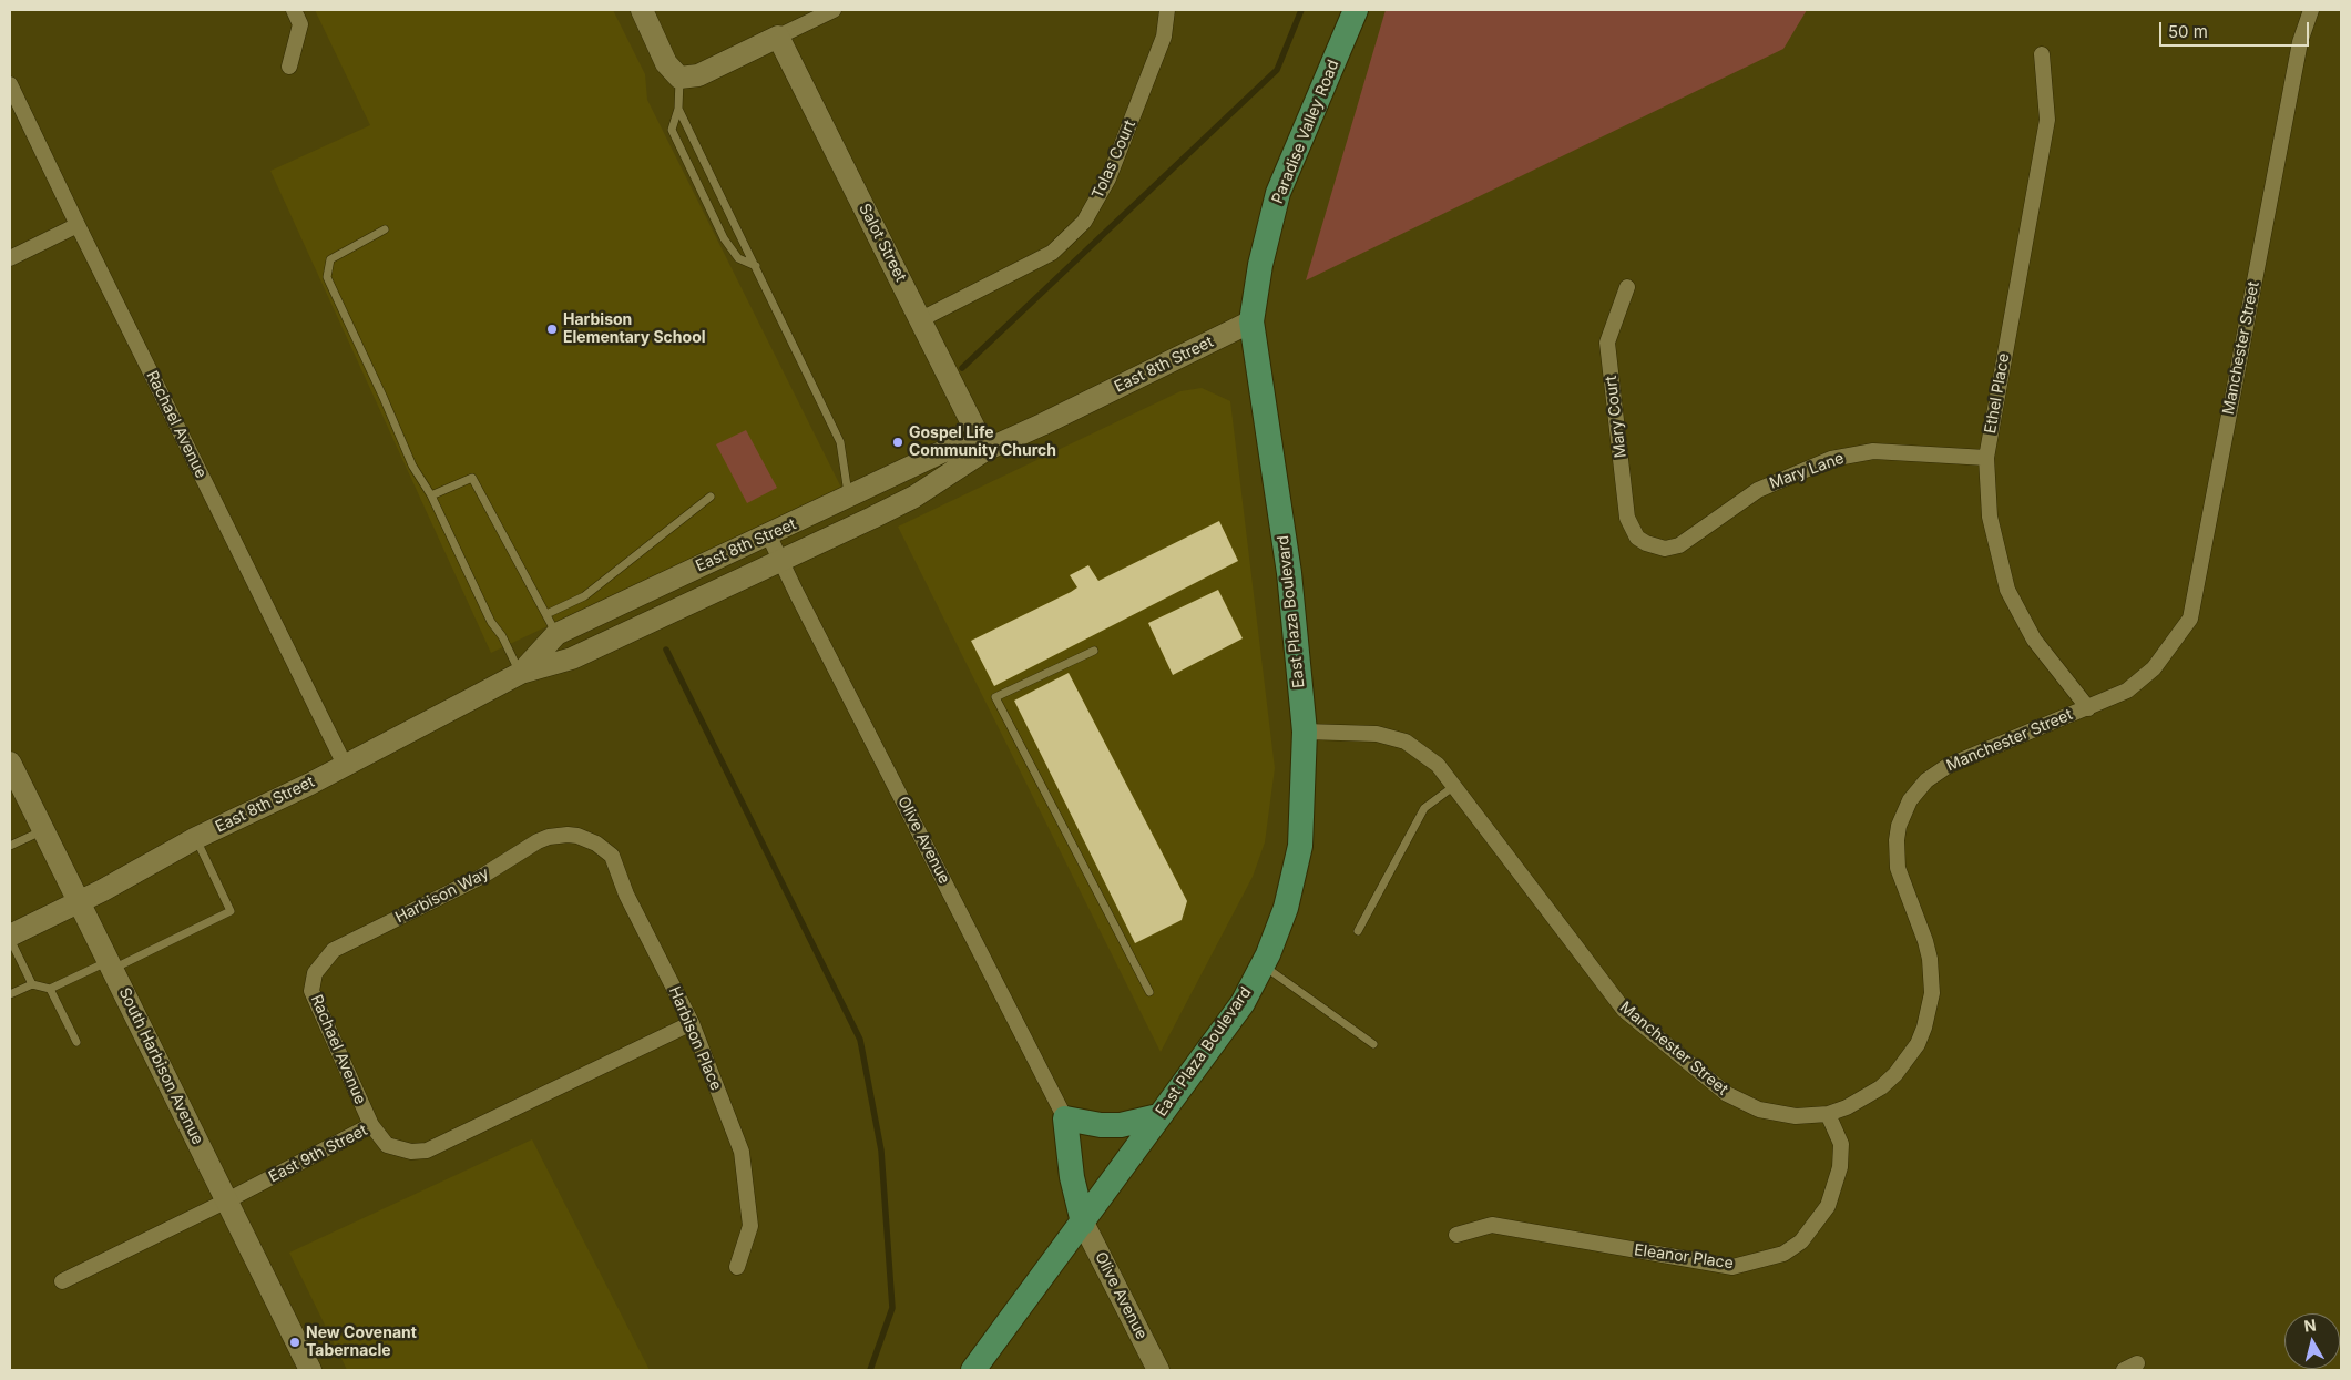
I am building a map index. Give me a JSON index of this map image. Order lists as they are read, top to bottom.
{
  "streets": {
    "main road": [
      "Paradise Valley Road",
      "Salot Street",
      "East 8th Street",
      "East Plaza Boulevard",
      "Olive Avenue",
      "South Harbison Avenue"
    ],
    "street": [
      "Tolas Court",
      "Manchester Street",
      "Ethel Place",
      "Mary Court",
      "Rachael Avenue",
      "Mary Lane",
      "Harbison Way",
      "Harbison Place",
      "East 9th Street",
      "Eleanor Place"
    ]
  },
  "crossings": [
    ["Paradise Valley Road", "East 8th Street"],
    ["Paradise Valley Road", "East Plaza Boulevard"],
    ["Tolas Court", "Salot Street"],
    ["Salot Street", "East 8th Street"],
    ["Manchester Street", "Ethel Place"],
    ["Manchester Street", "East Plaza Boulevard"],
    ["Manchester Street", "Eleanor Place"],
    ["East 8th Street", "Rachael Avenue"],
    ["East 8th Street", "East Plaza Boulevard"],
    ["East 8th Street", "Olive Avenue"],
    ["East 8th Street", "South Harbison Avenue"],
    ["Ethel Place", "Mary Lane"],
    ["Mary Court", "Mary Lane"],
    ["Rachael Avenue", "Harbison Way"],
    ["Rachael Avenue", "East 9th Street"],
    ["East Plaza Boulevard", "Olive Avenue"],
    ["Harbison Way", "Harbison Place"],
    ["Harbison Place", "East 9th Street"],
    ["South Harbison Avenue", "East 9th Street"]
  ],
  "places": ["Harbison Elementary School", "Gospel Life Community Church", "New Covenant Tabernacle"],
  "scale_bar": "50 m",
  "north": "top"
}
